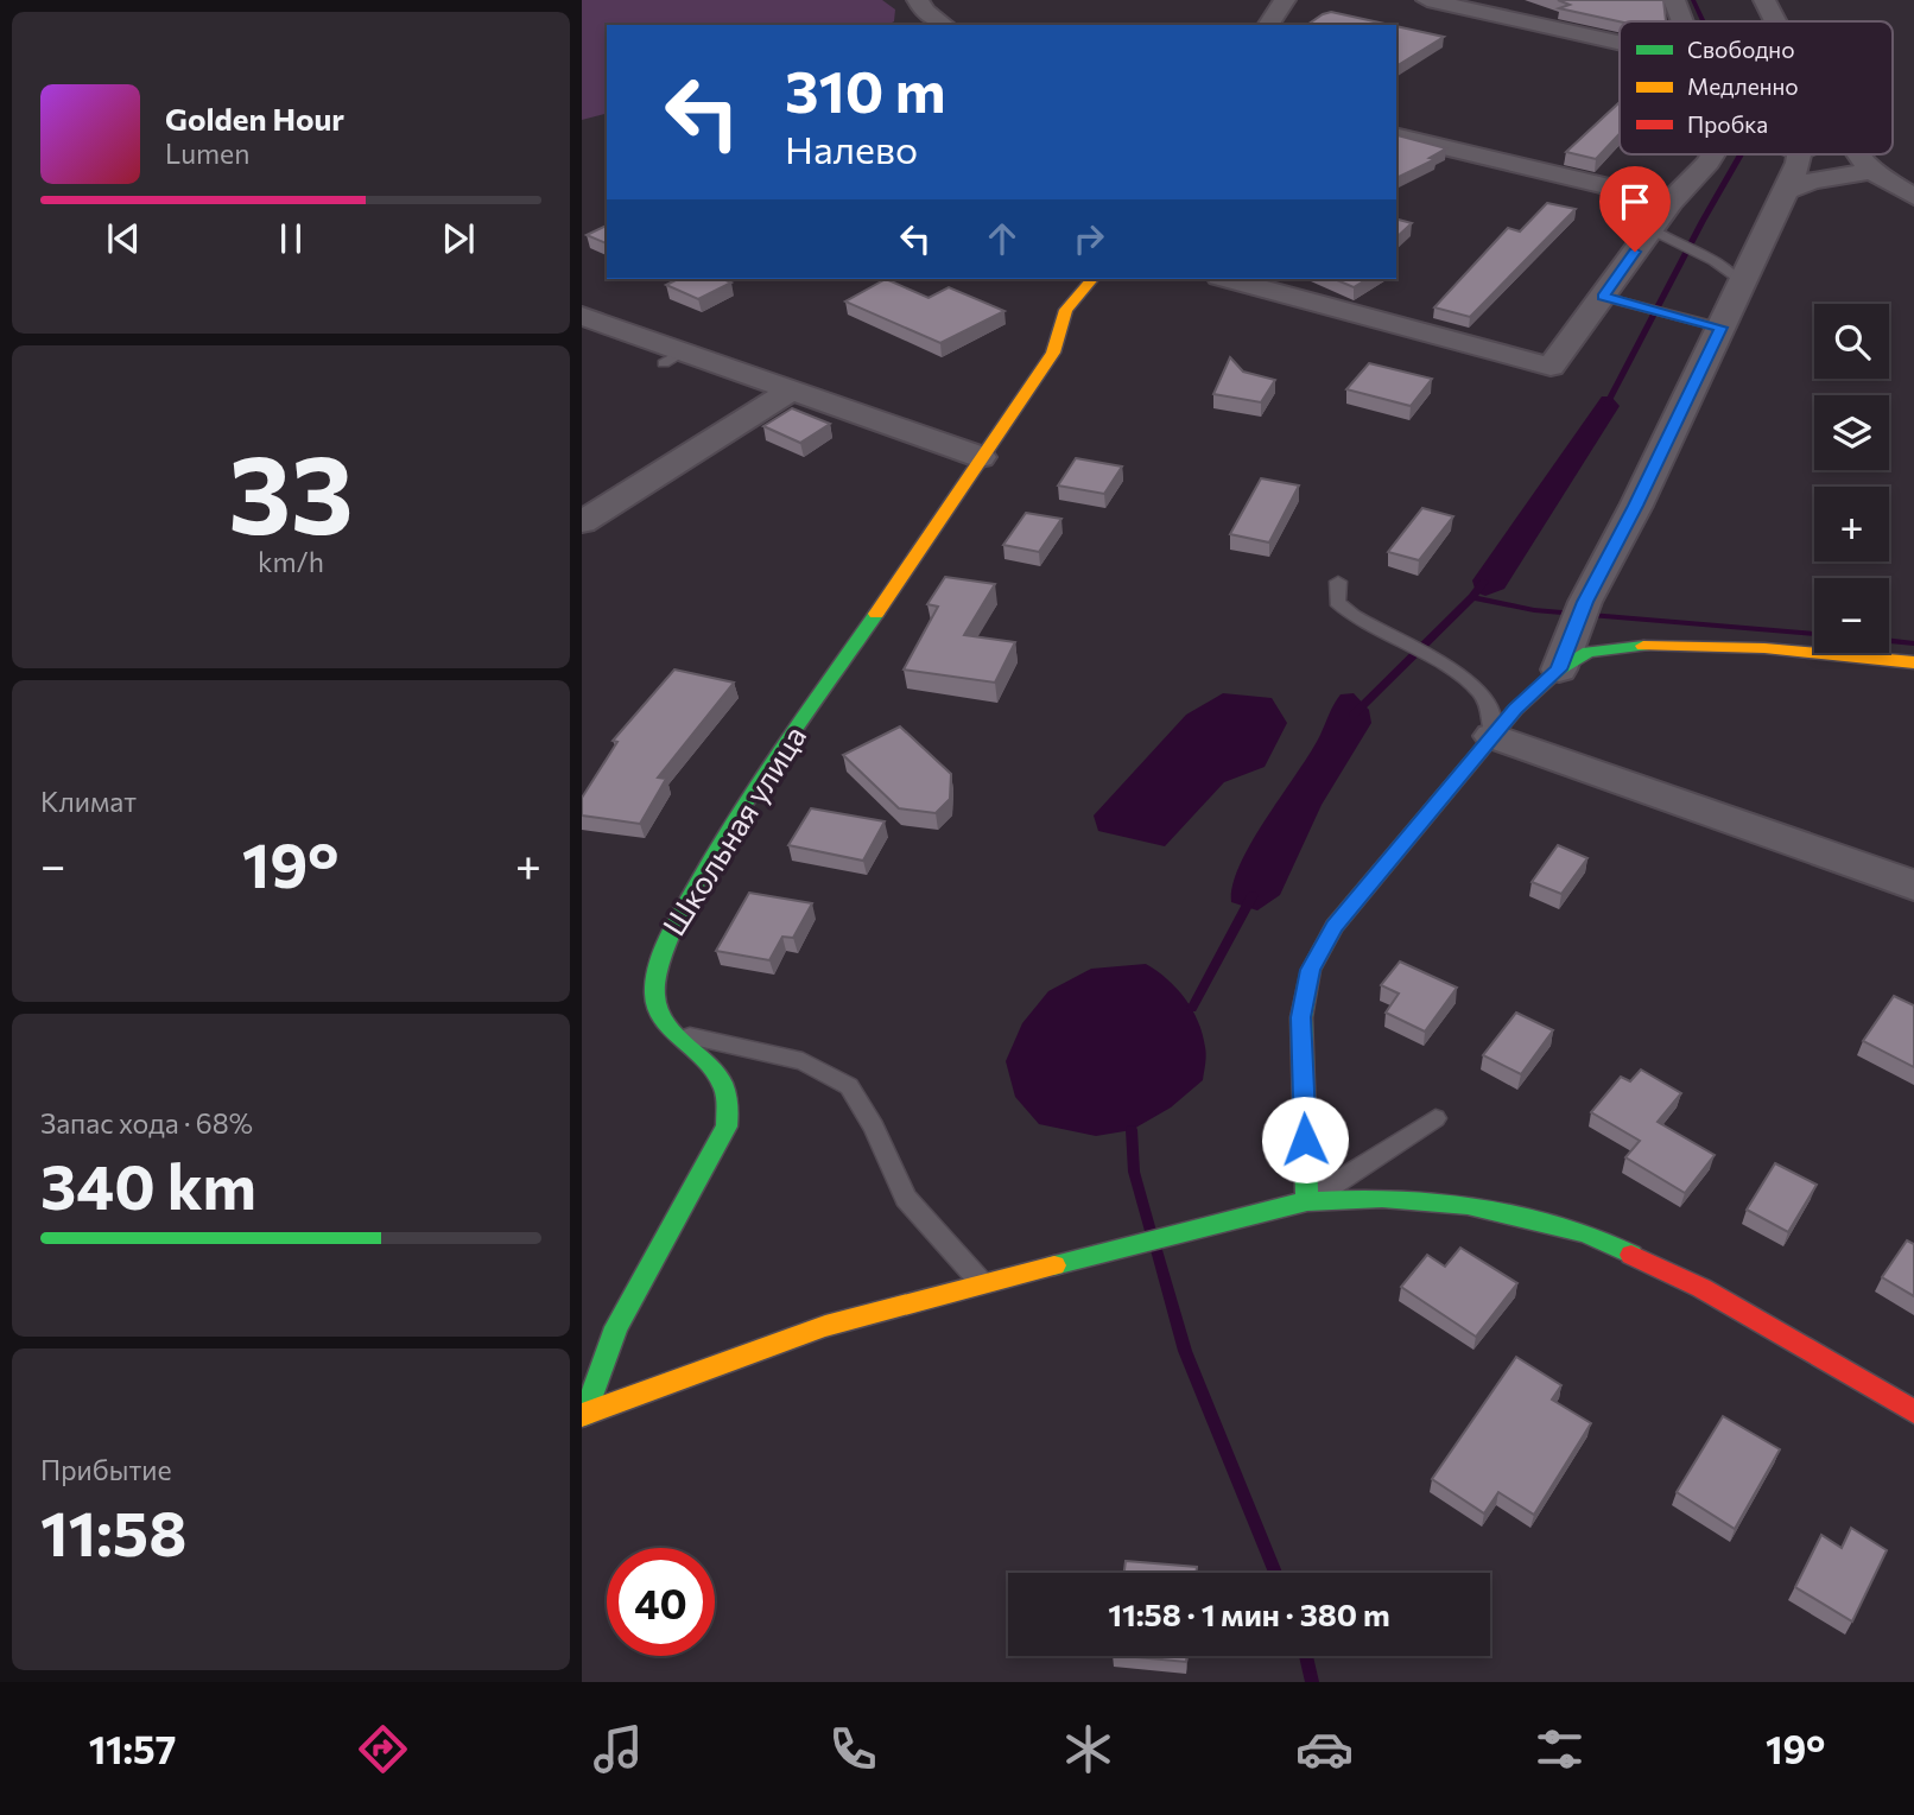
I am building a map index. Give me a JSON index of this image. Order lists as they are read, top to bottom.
{
  "streets": {
    "street": ["Школьная улица"]
  },
  "legend": ["Свободно", "Медленно", "Пробка"],
  "page": {
    "turn": ["310 m", "Налево"],
    "song": ["Golden Hour", "Lumen"],
    "map_buttons": ["+", "−"],
    "tile": [
      ["33", "km/h"],
      "Климат",
      ["Запас хода · 68%", "340 km"],
      ["Прибытие", "11:58"]
    ],
    "heat": ["−", "19°", "+"],
    "limit": "40",
    "trip": "11:58 · 1 мин · 380 m",
    "tabs": ["11:57", "19°"]
  }
}
